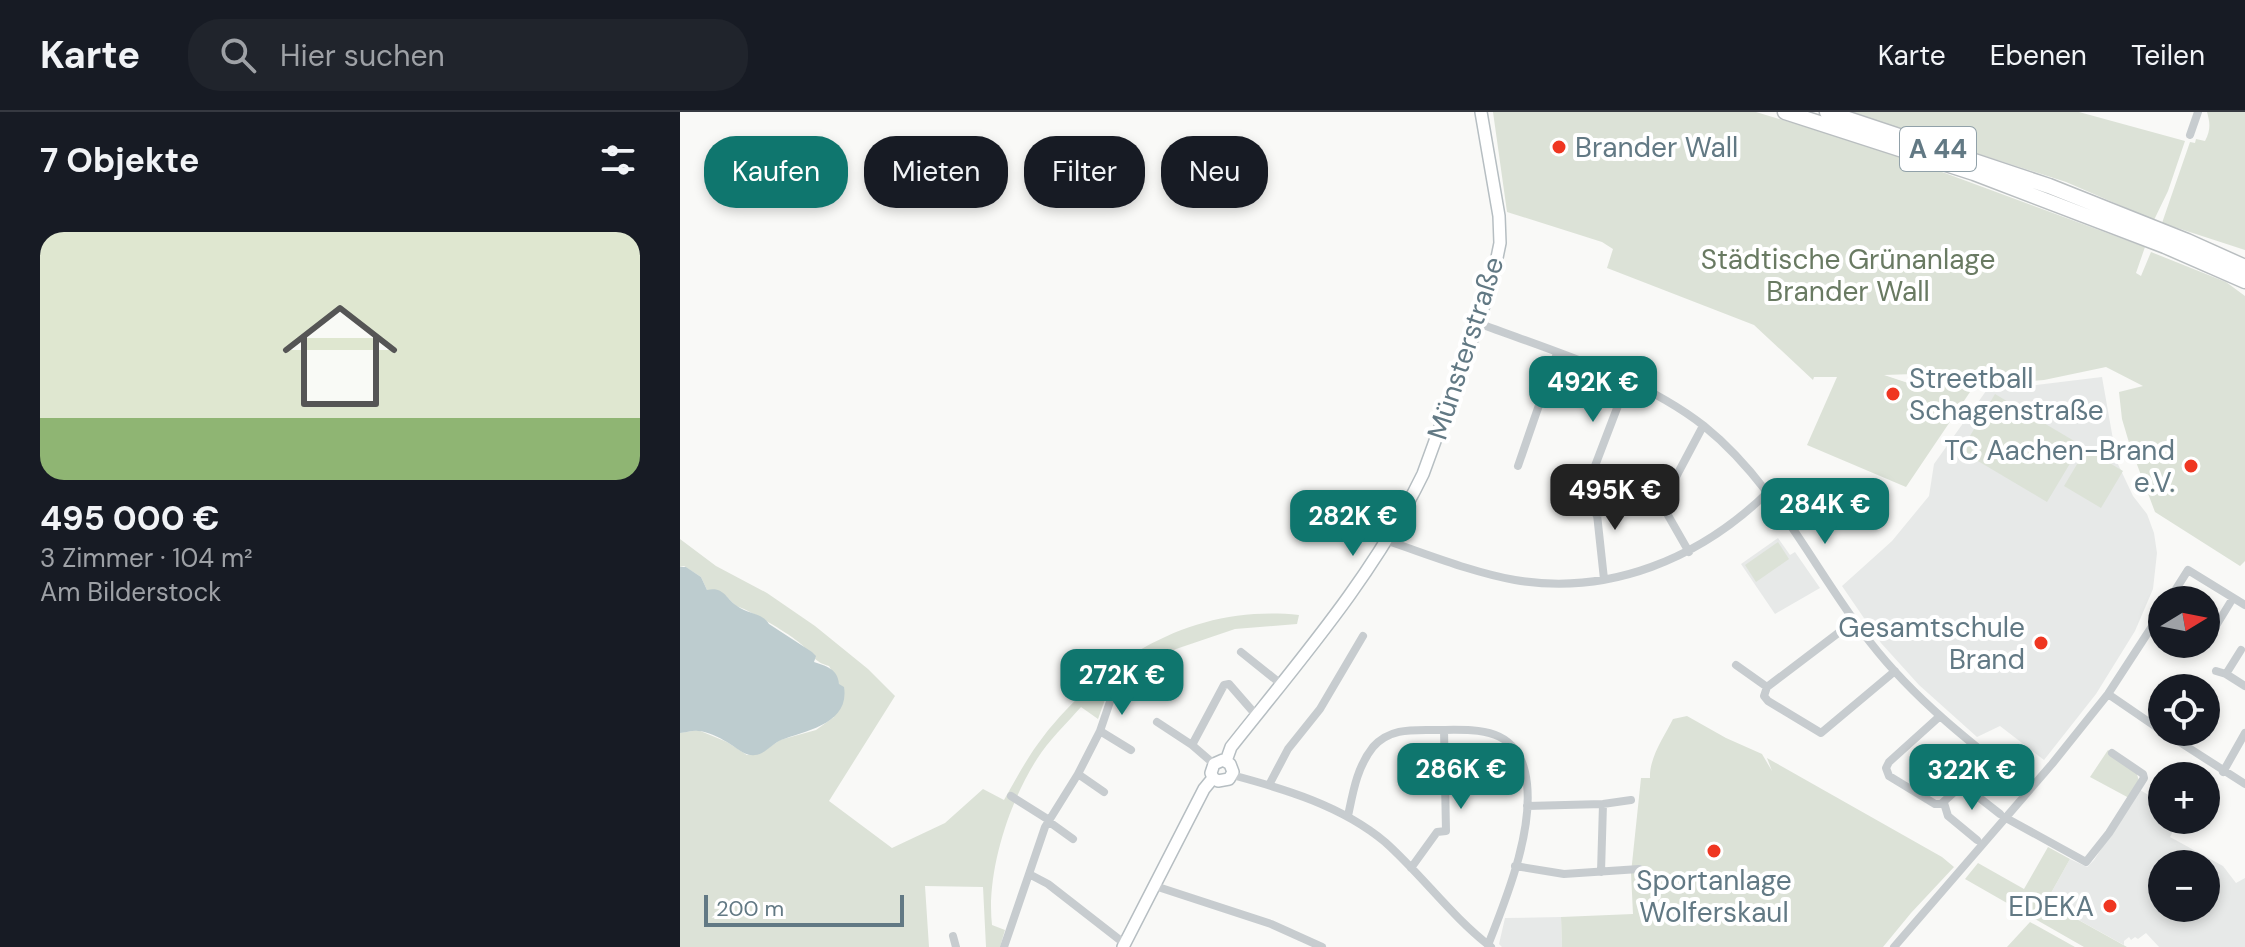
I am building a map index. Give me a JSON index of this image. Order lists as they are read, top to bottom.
{
  "streets": {
    "highway": ["A 44"],
    "street": ["Münsterstraße"]
  },
  "parks": ["Städtische Grünanlage Brander Wall"],
  "places": [
    "Brander Wall",
    "Streetball Schagenstraße",
    "TC Aachen-Brand e.V.",
    "Gesamtschule Brand",
    "Sportanlage Wolferskaul",
    "EDEKA"
  ],
  "scale_bar": "200 m",
  "north": "right",
  "page": {
    "header": "Karte",
    "search": "Hier suchen",
    "nav": ["Karte", "Ebenen", "Teilen"],
    "heading": "7 Objekte",
    "chip": [
      "Kaufen",
      "Mieten",
      "Filter",
      "Neu"
    ],
    "list": [
      {
        "name": "495 000 €",
        "note": "3 Zimmer · 104 m² · Am Bilderstock"
      }
    ],
    "price": [
      "492K €",
      "495K €",
      "284K €",
      "282K €",
      "272K €",
      "286K €",
      "322K €"
    ],
    "map_buttons": ["+", "−"],
    "scale": "200 m"
  }
}
